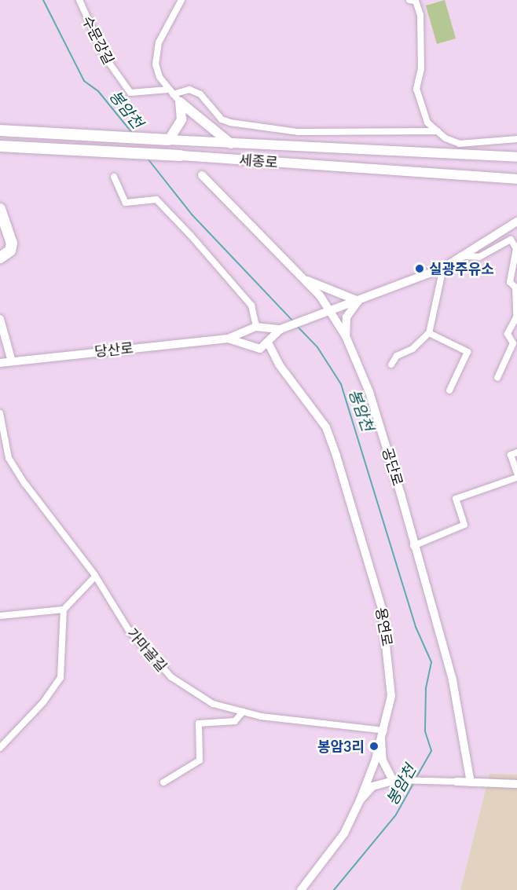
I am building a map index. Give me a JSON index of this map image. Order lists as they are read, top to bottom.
{
  "streets": {
    "highway": ["세종로"],
    "main road": ["당산로", "공단로", "용연로"],
    "street": ["수문강길", "가마골길"]
  },
  "crossings": [
    ["용연로", "가마골길"]
  ],
  "water": ["봉암천"],
  "places": ["실광주유소", "봉암3리"]
}
